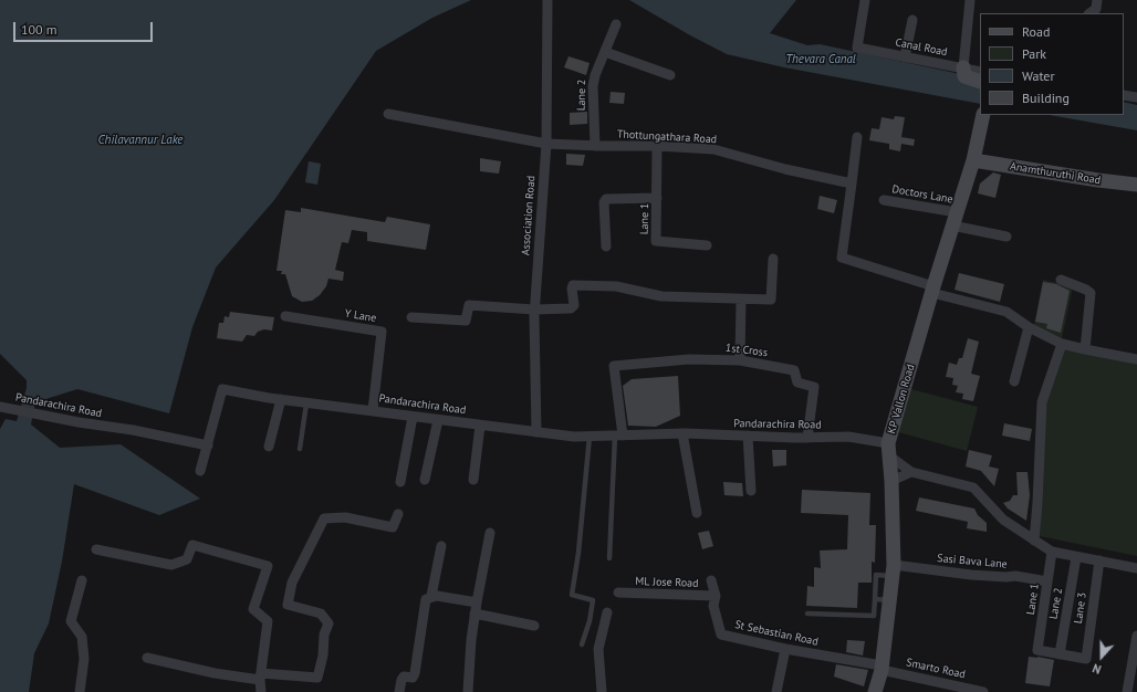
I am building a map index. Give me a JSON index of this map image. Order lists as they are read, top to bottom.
{
  "streets": {
    "street": [
      "Canal Road",
      "Lane 2",
      "Thottungathara Road",
      "Anamthuruthi Road",
      "Doctors Lane",
      "Association Road",
      "Lane 1",
      "Y Lane",
      "1st Cross",
      "KP Vallon Road",
      "Pandarachira Road",
      "Sasi Bava Lane",
      "ML Jose Road",
      "Lane 3",
      "St Sebastian Road",
      "Smarto Road"
    ]
  },
  "crossings": [
    ["Lane 2", "Thottungathara Road"],
    ["Lane 2", "Lane 1"],
    ["Lane 2", "Lane 3"],
    ["Thottungathara Road", "Association Road"],
    ["Thottungathara Road", "Lane 1"],
    ["Anamthuruthi Road", "KP Vallon Road"],
    ["Doctors Lane", "KP Vallon Road"],
    ["Association Road", "Pandarachira Road"],
    ["Lane 1", "Sasi Bava Lane"],
    ["Lane 1", "Lane 3"],
    ["Y Lane", "Pandarachira Road"],
    ["1st Cross", "Pandarachira Road"],
    ["KP Vallon Road", "Pandarachira Road"],
    ["KP Vallon Road", "Sasi Bava Lane"],
    ["KP Vallon Road", "St Sebastian Road"],
    ["KP Vallon Road", "Smarto Road"],
    ["ML Jose Road", "St Sebastian Road"],
    ["St Sebastian Road", "Smarto Road"]
  ],
  "water": ["Thevara Canal", "Chilavannur Lake"],
  "legend": [
    "Road",
    "Park",
    "Water",
    "Building"
  ],
  "scale_bar": "100 m",
  "north": "bottom"
}
